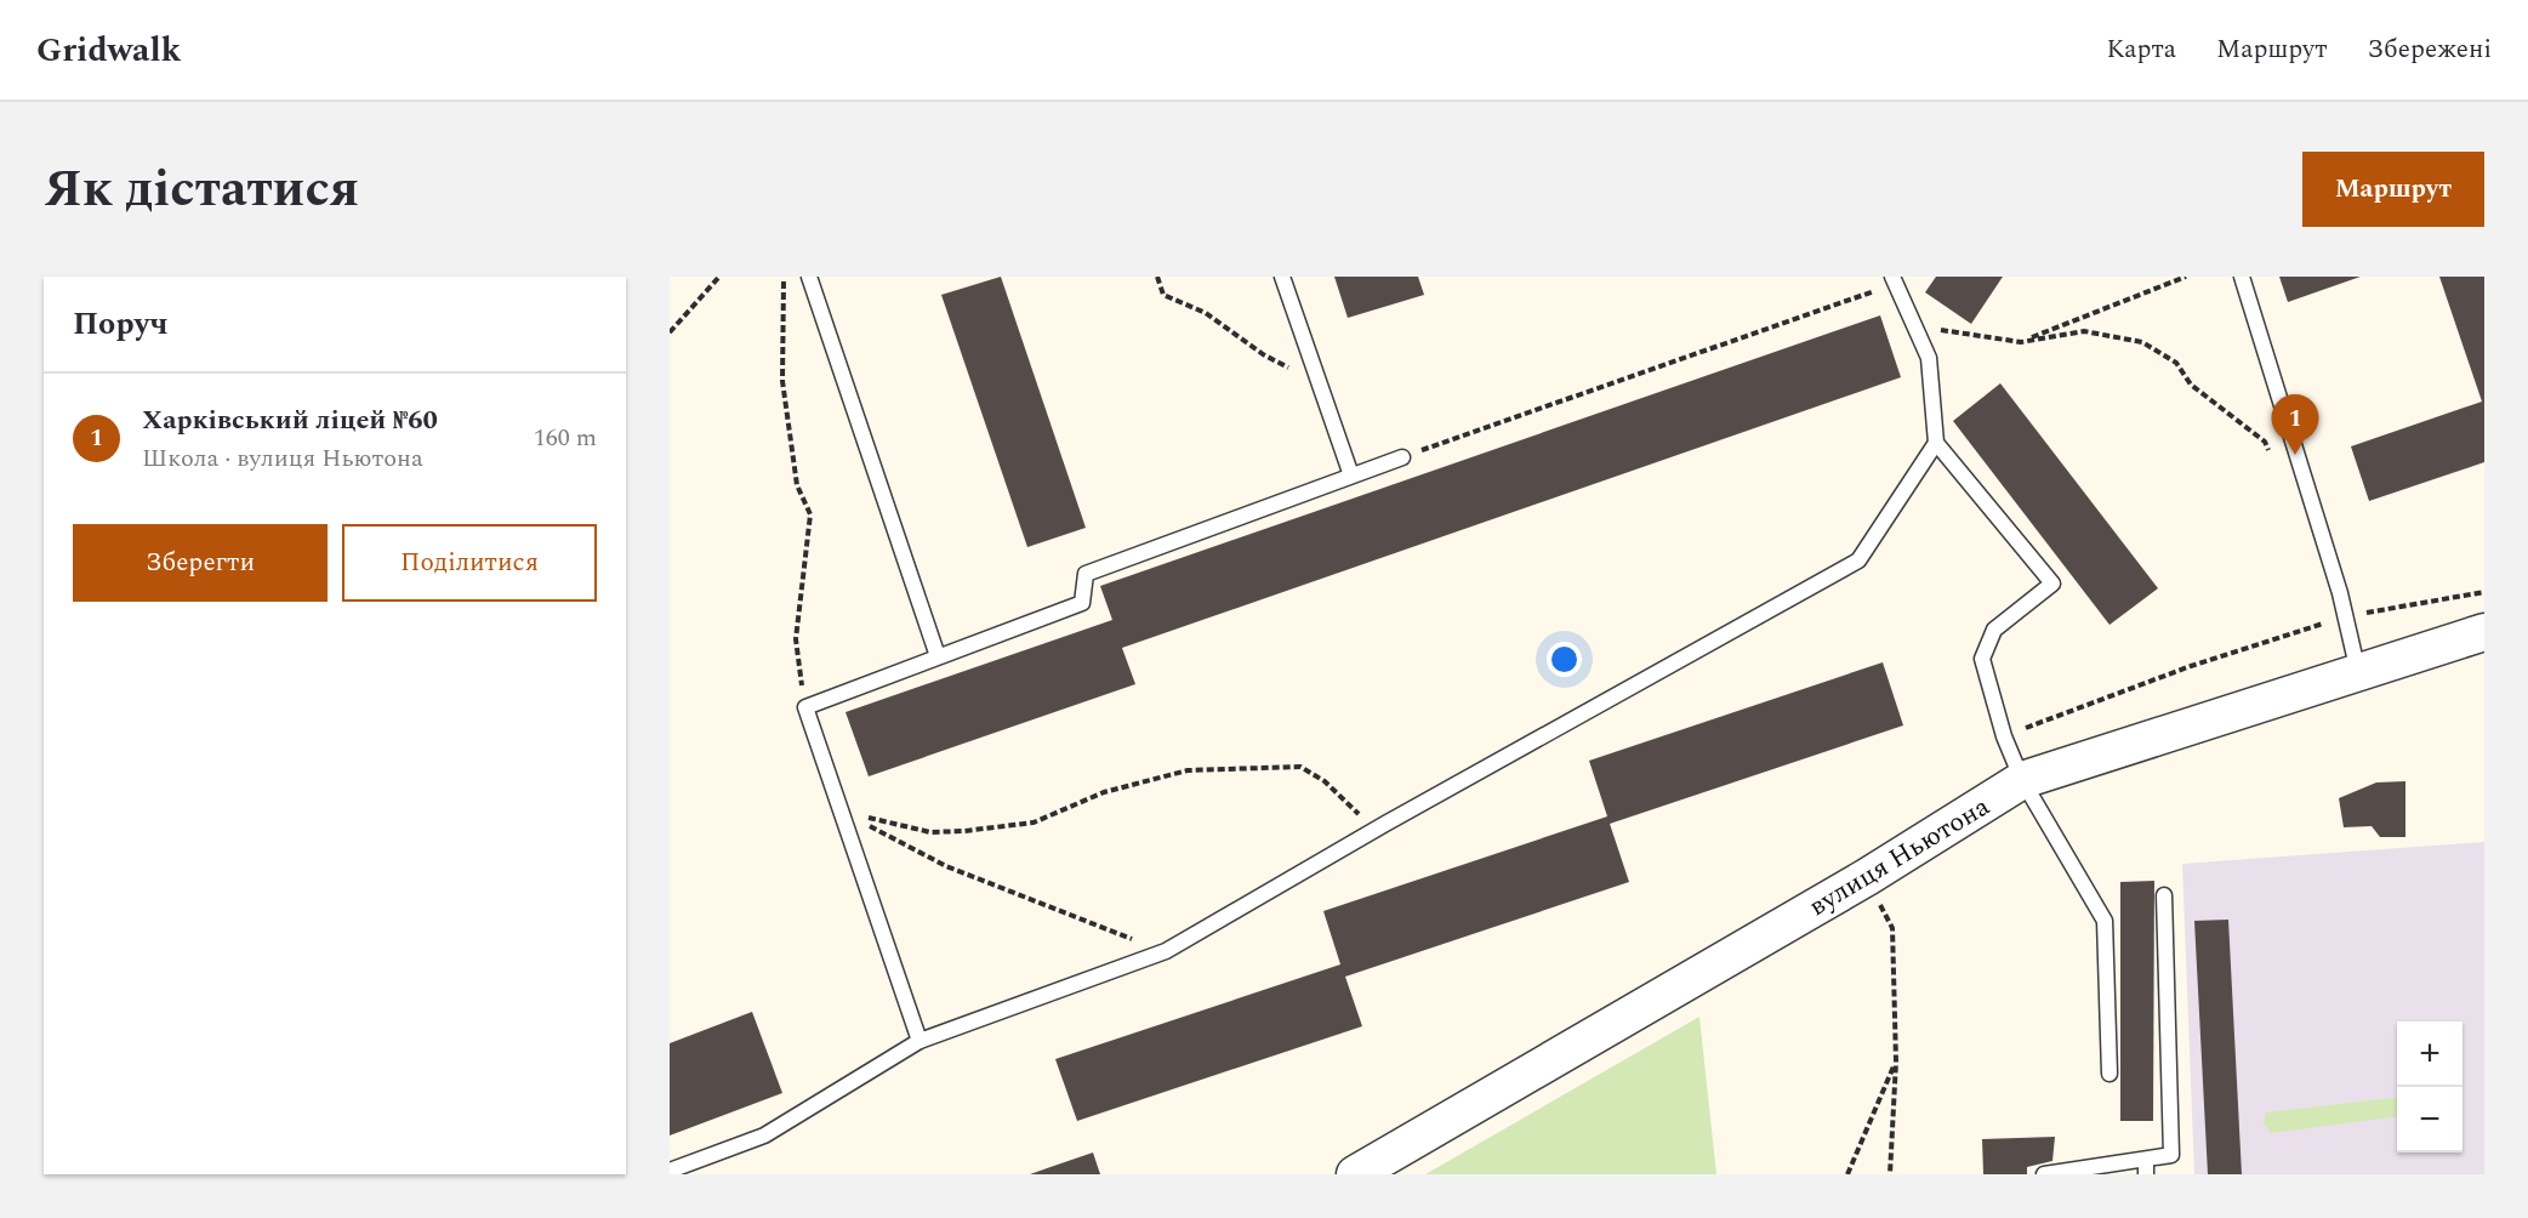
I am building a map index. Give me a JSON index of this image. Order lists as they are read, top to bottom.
{
  "streets": {
    "street": ["вулиця Ньютона"]
  },
  "page": {
    "header": "Gridwalk",
    "nav": ["Карта", "Маршрут", "Збережені"],
    "title": "Як дістатися",
    "buttons": [
      "Маршрут",
      ["Зберегти", "Поділитися"]
    ],
    "heading": "Поруч",
    "list": [
      {
        "mark": "1",
        "name": "Харківський ліцей №60",
        "note": "Школа · вулиця Ньютона",
        "value": "160 m"
      }
    ],
    "pins": "1",
    "map_buttons": ["+", "−"]
  }
}
